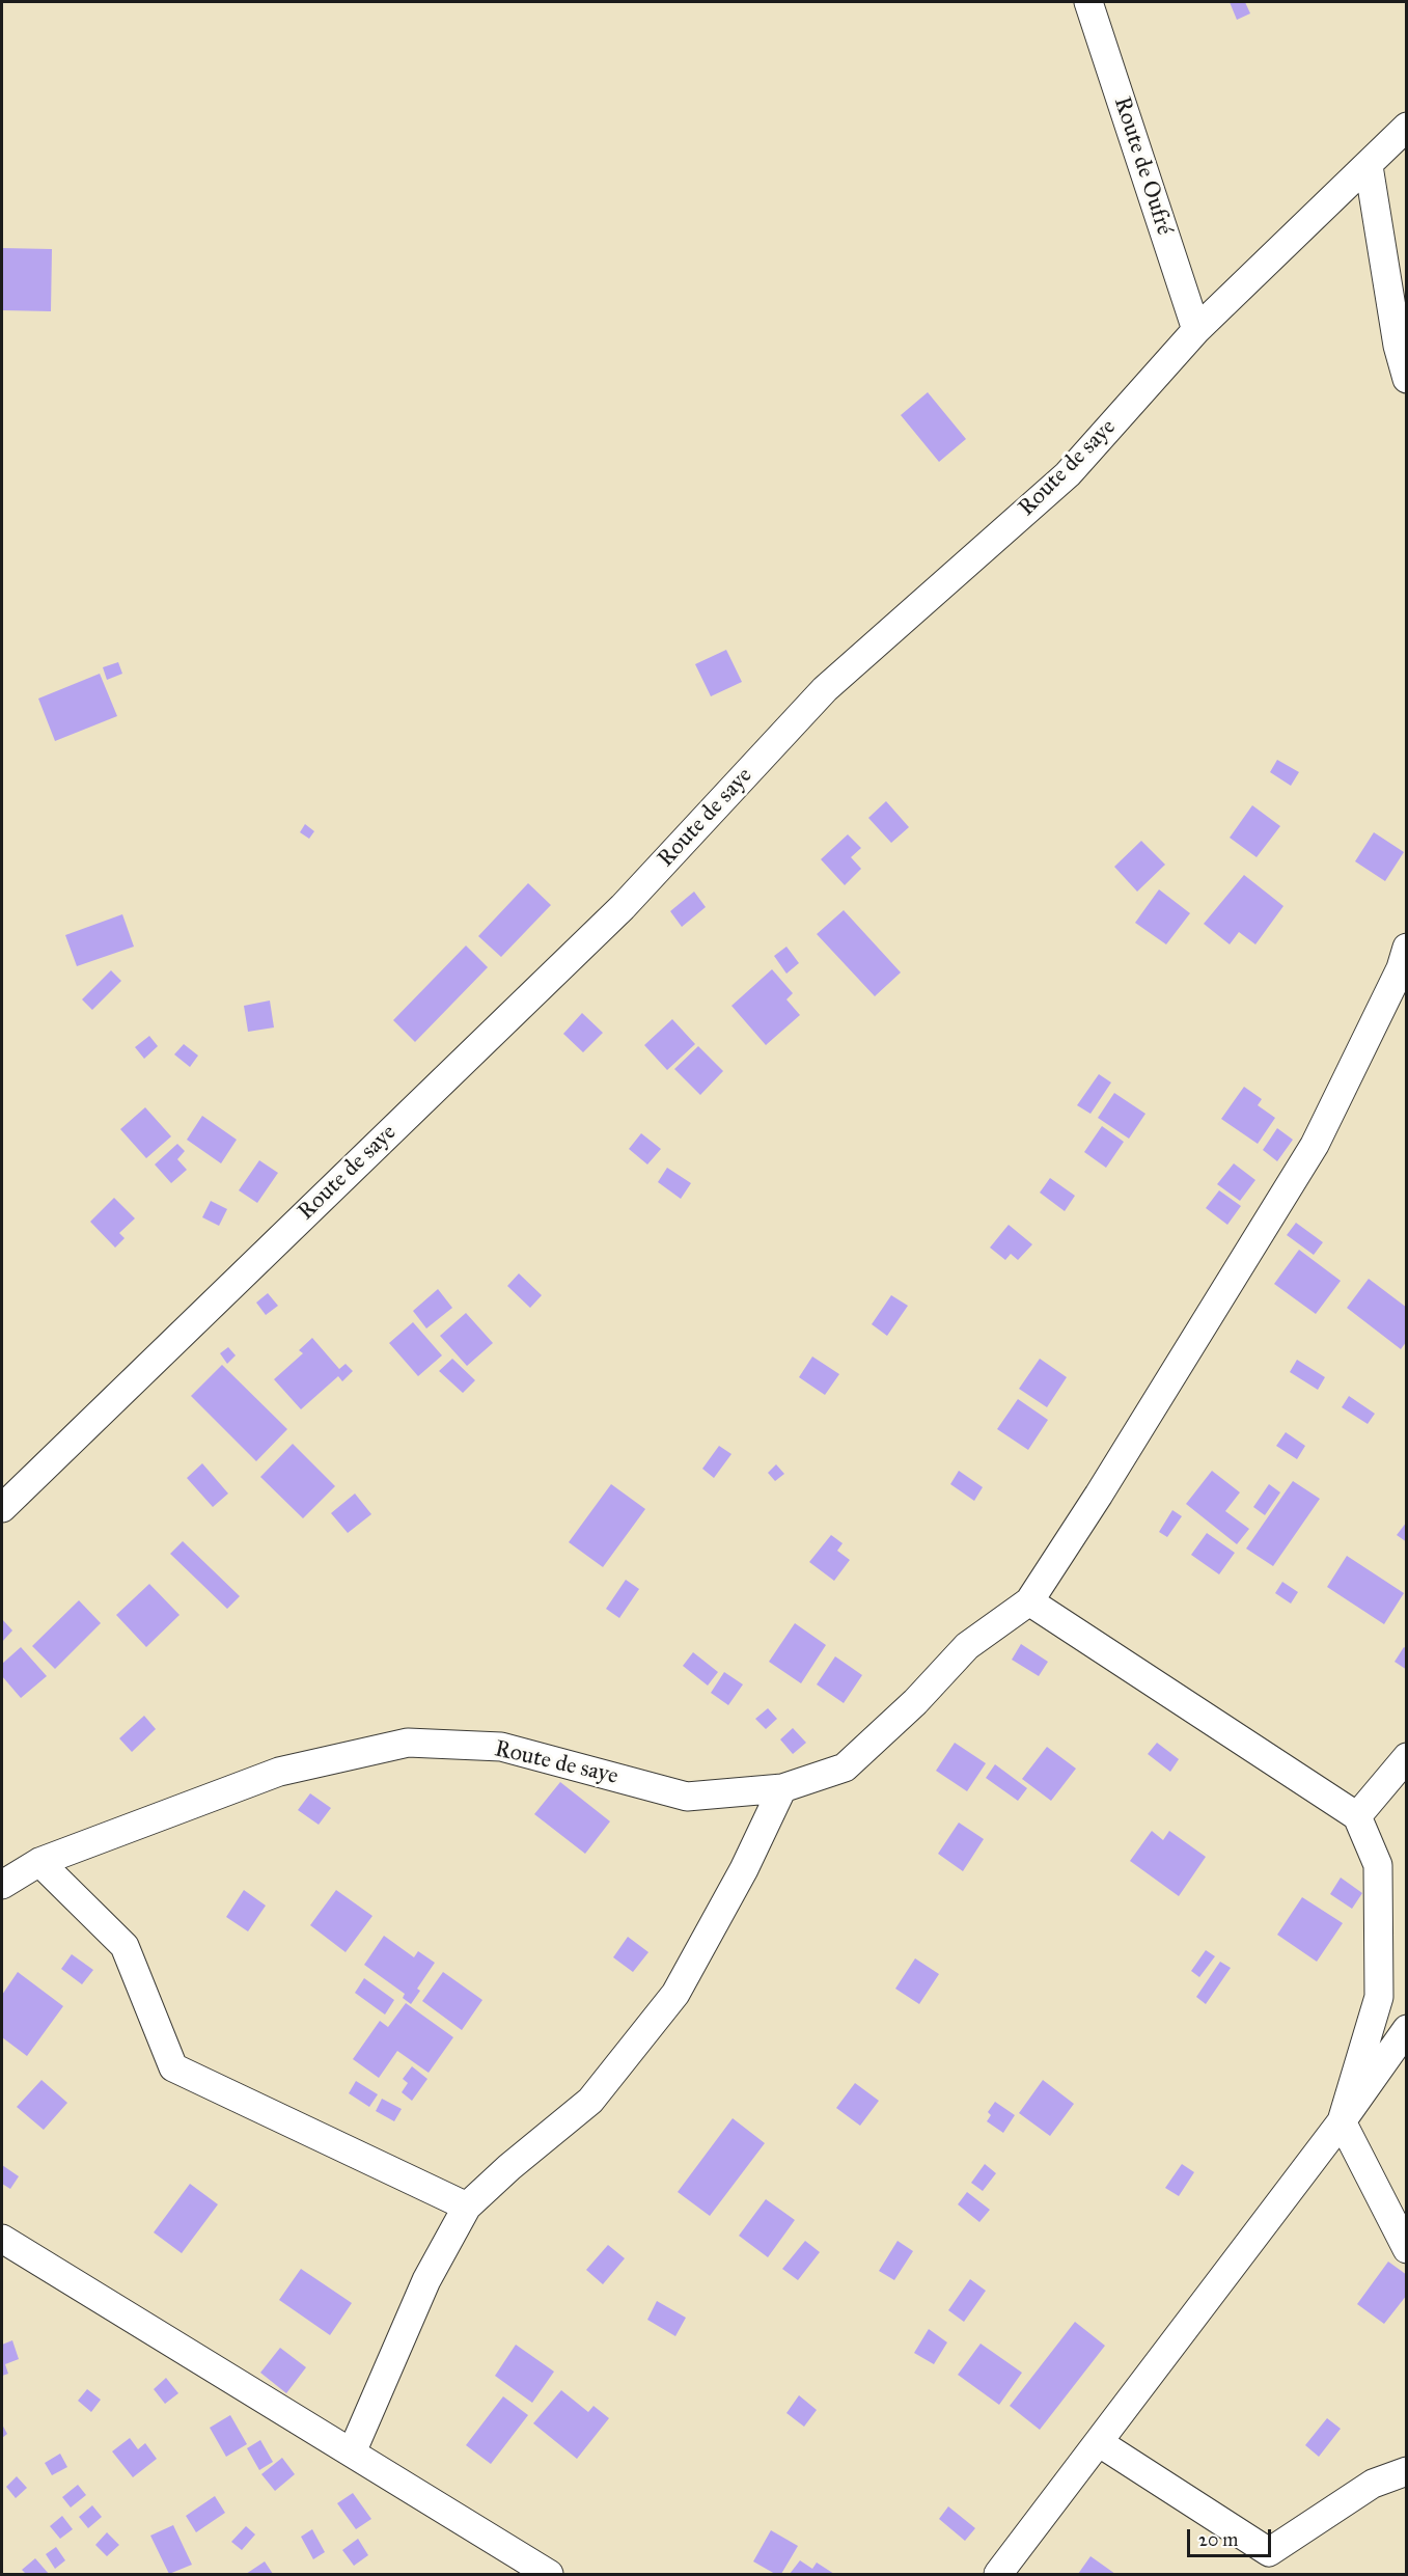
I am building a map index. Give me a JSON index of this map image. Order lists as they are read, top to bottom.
{
  "streets": {
    "street": ["Route de Oufré", "Route de saye"]
  },
  "crossings": [
    ["Route de Oufré", "Route de saye"]
  ],
  "scale_bar": "20 m"
}
